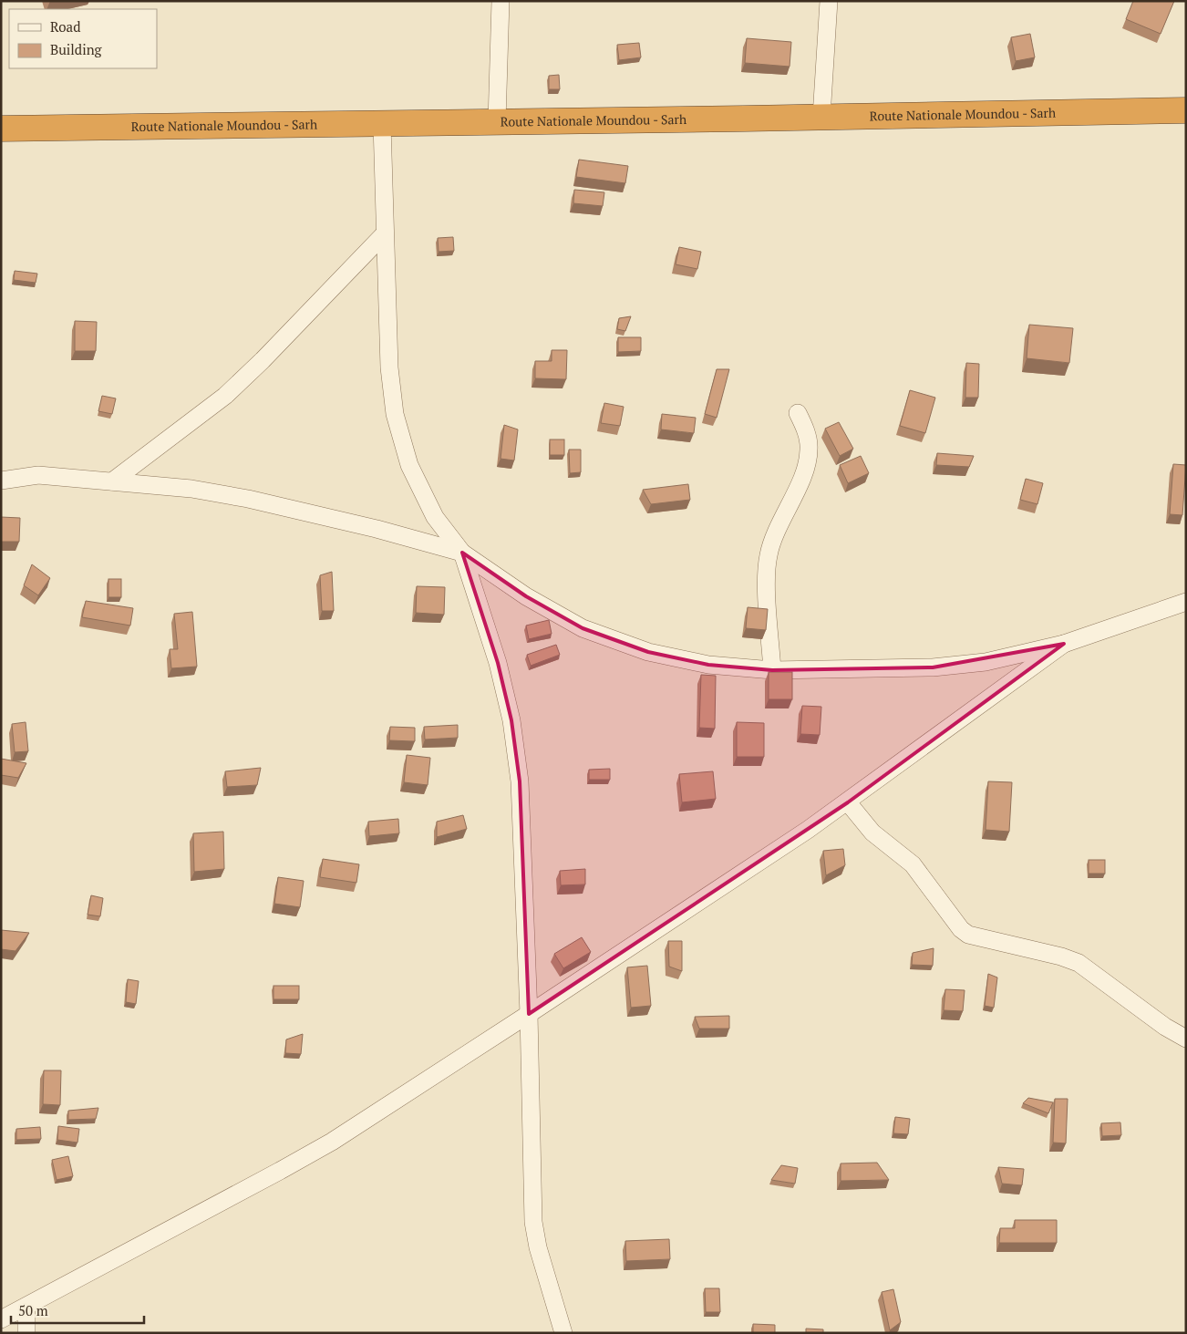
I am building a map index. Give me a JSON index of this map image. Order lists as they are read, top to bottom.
{
  "streets": {
    "highway": ["Route Nationale Moundou - Sarh"]
  },
  "legend": ["Road", "Building"],
  "scale_bar": "50 m"
}
